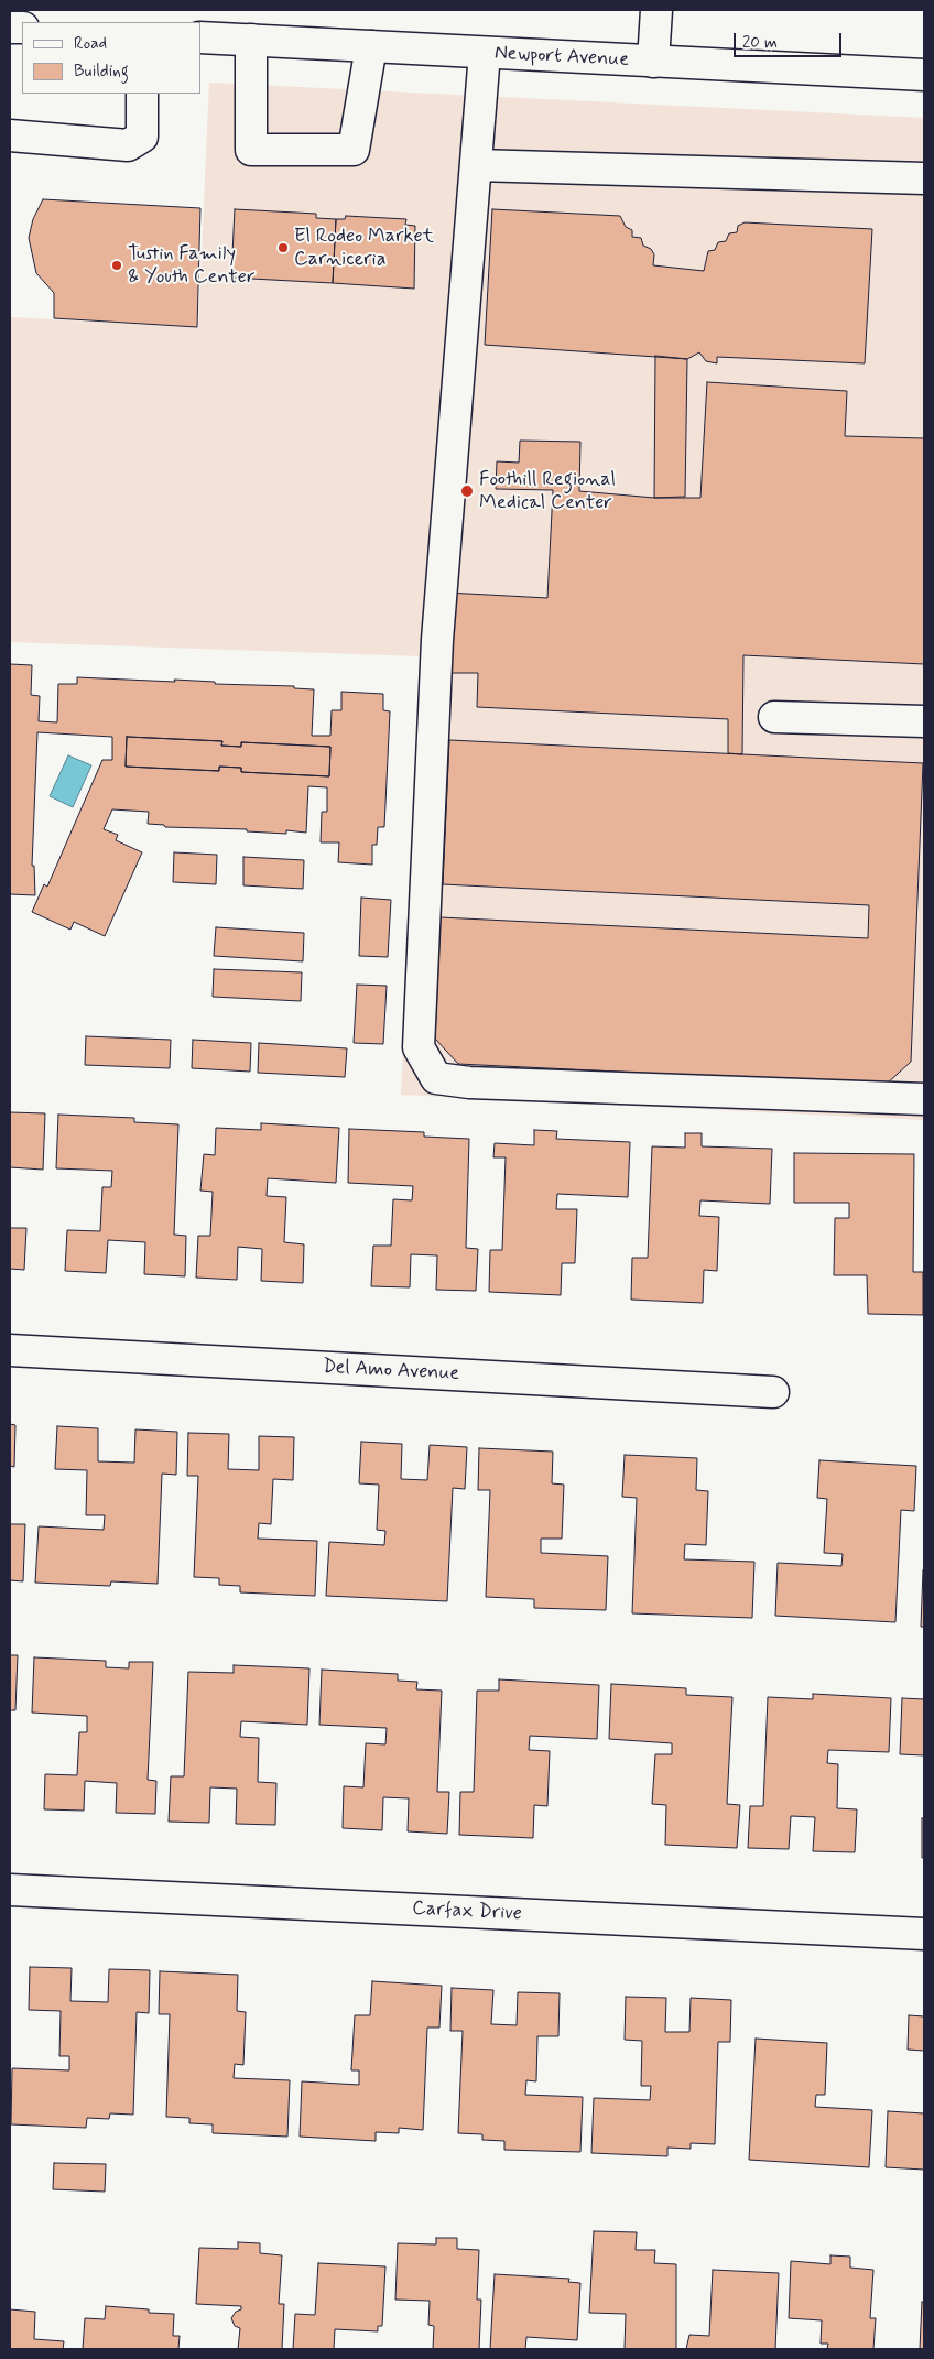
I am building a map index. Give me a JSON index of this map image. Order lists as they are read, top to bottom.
{
  "streets": {
    "street": ["Newport Avenue", "Del Amo Avenue", "Carfax Drive"]
  },
  "places": ["El Rodeo Market Carniceria", "Tustin Family & Youth Center", "Foothill Regional Medical Center"],
  "legend": ["Road", "Building"],
  "scale_bar": "20 m"
}
